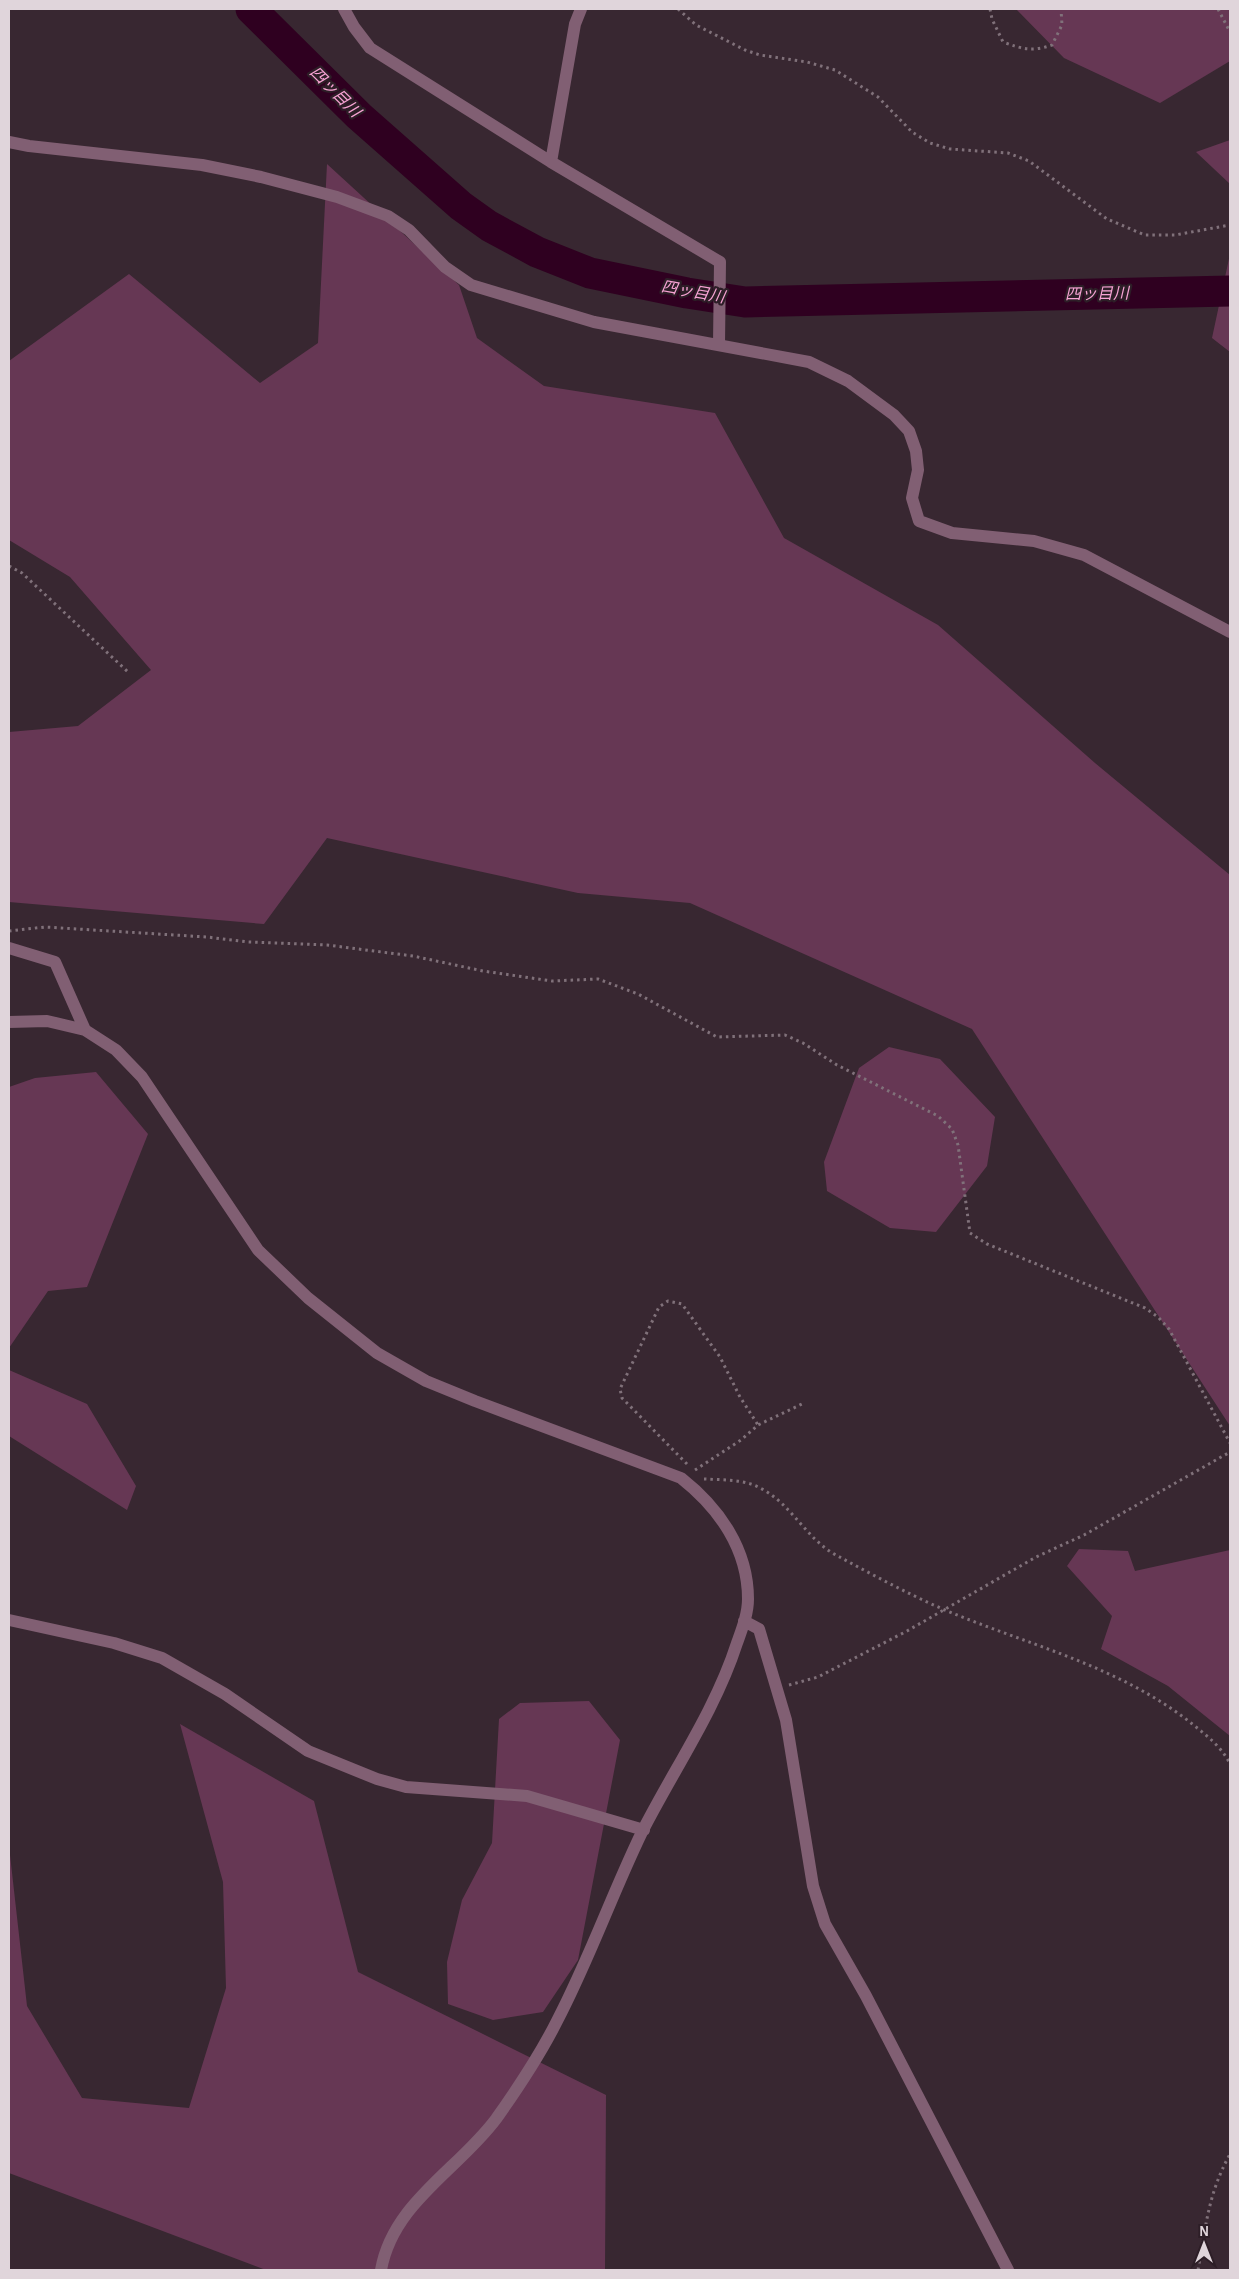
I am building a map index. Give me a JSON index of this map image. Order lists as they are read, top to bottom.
{
  "water": ["四ッ目川"],
  "north": "top"
}
